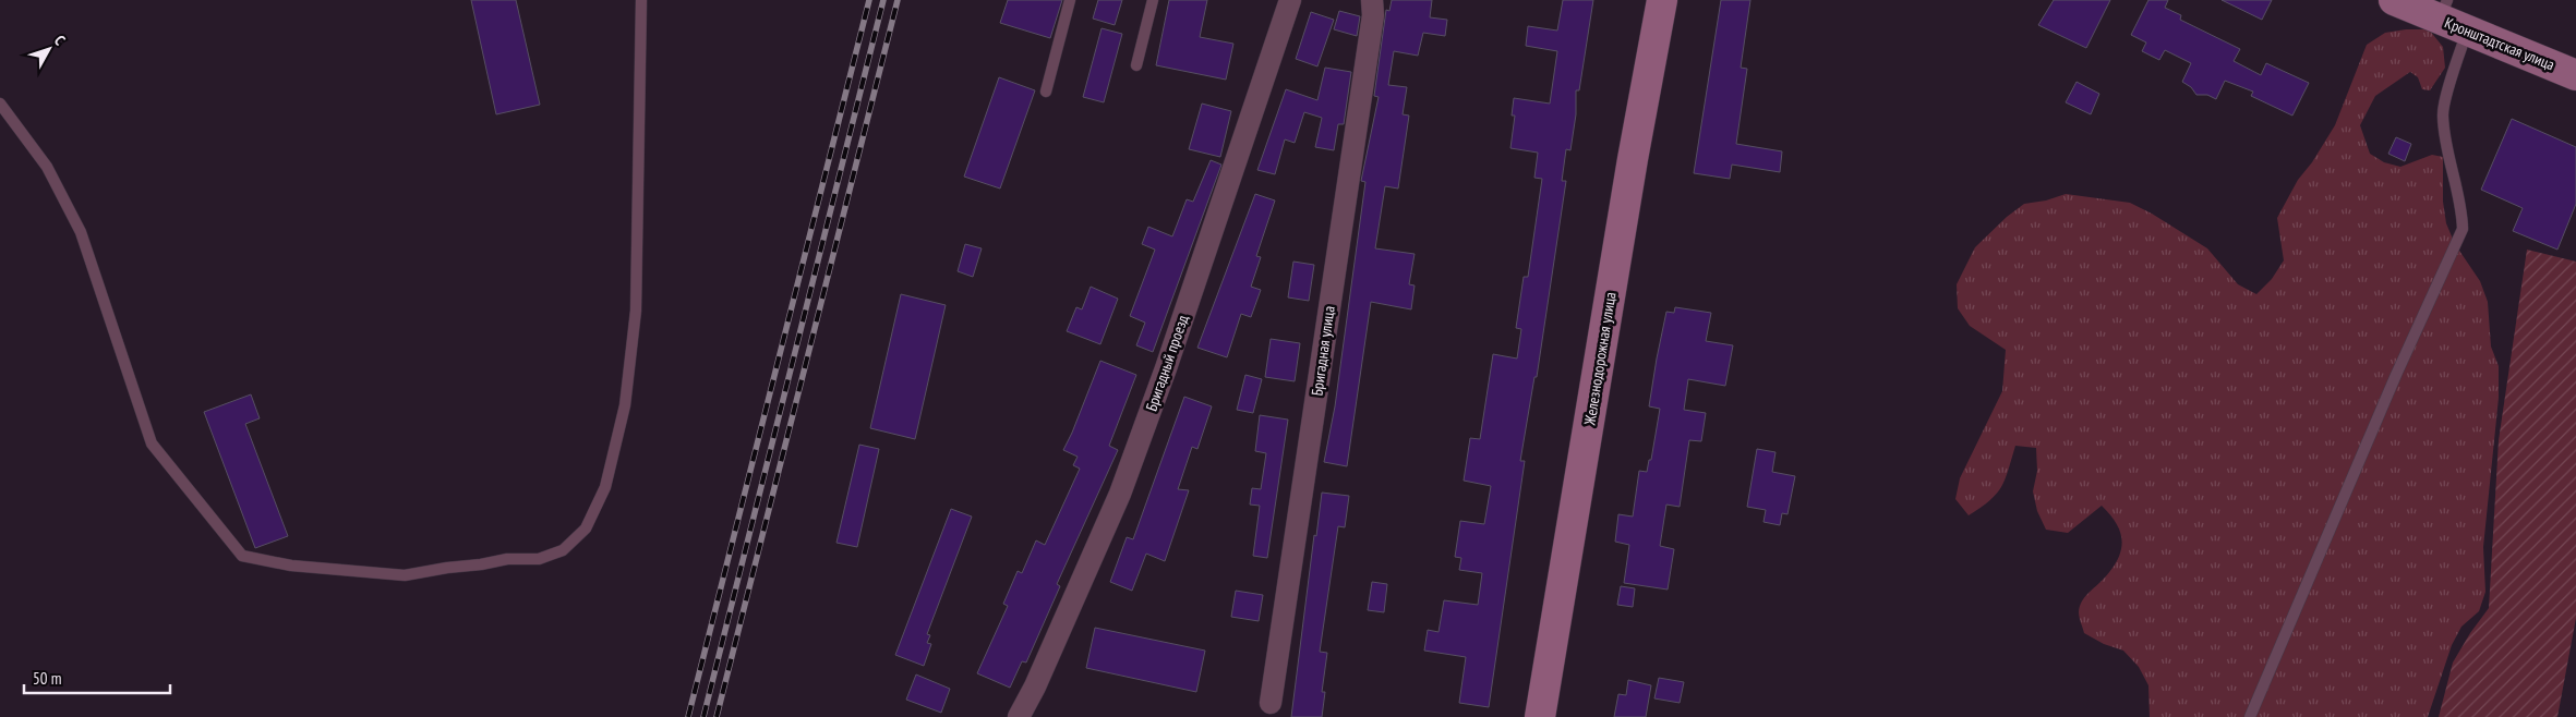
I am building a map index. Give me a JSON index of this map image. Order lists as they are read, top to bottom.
{
  "streets": {
    "street": [
      "Кронштадтская улица",
      "Бригадная улица",
      "Железнодорожная улица",
      "Бригадный проезд"
    ]
  },
  "scale_bar": "50 m",
  "north": "top right"
}
